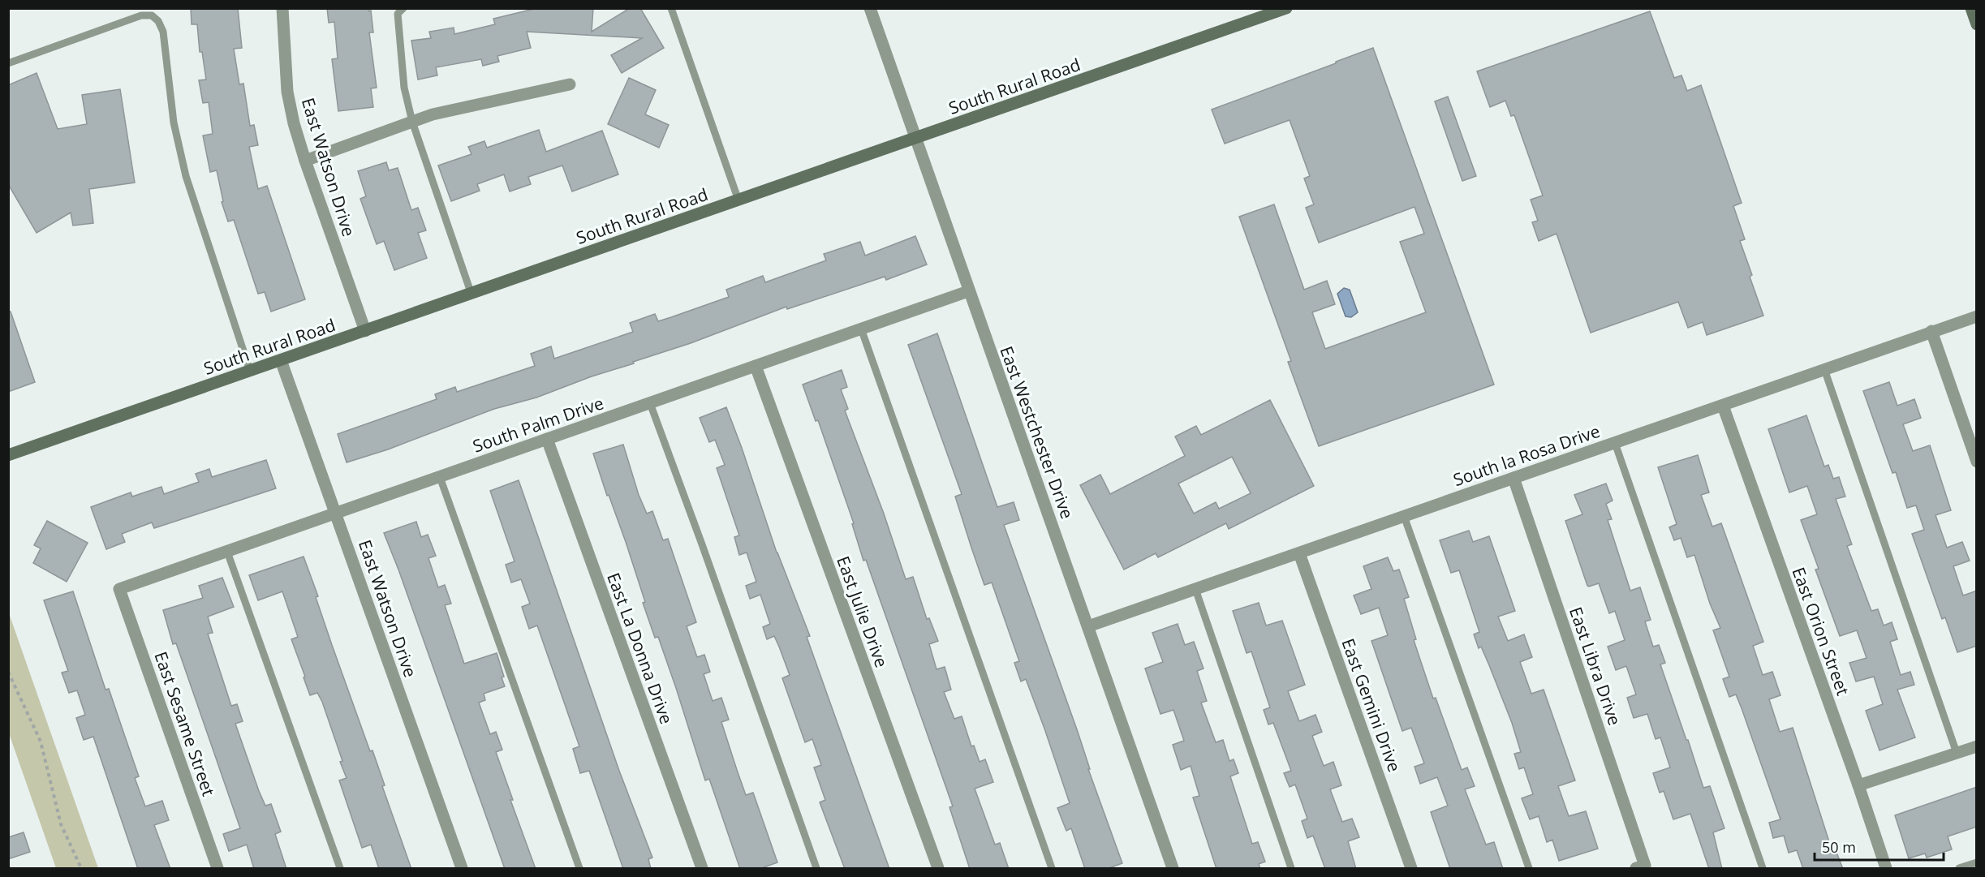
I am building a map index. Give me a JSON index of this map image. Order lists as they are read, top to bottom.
{
  "streets": {
    "main road": ["South Rural Road"],
    "street": [
      "East Watson Drive",
      "South Palm Drive",
      "East Westchester Drive",
      "South la Rosa Drive",
      "East Julie Drive",
      "East Orion Street",
      "East La Donna Drive",
      "East Libra Drive",
      "East Gemini Drive",
      "East Sesame Street"
    ]
  },
  "crossings": [
    ["South Rural Road", "East Watson Drive"],
    ["South Rural Road", "East Westchester Drive"],
    ["East Watson Drive", "South Palm Drive"],
    ["South Palm Drive", "East Westchester Drive"],
    ["South Palm Drive", "East Julie Drive"],
    ["South Palm Drive", "East La Donna Drive"],
    ["South Palm Drive", "East Sesame Street"],
    ["East Westchester Drive", "South la Rosa Drive"],
    ["South la Rosa Drive", "East Orion Street"],
    ["South la Rosa Drive", "East Libra Drive"],
    ["South la Rosa Drive", "East Gemini Drive"]
  ],
  "scale_bar": "50 m"
}
